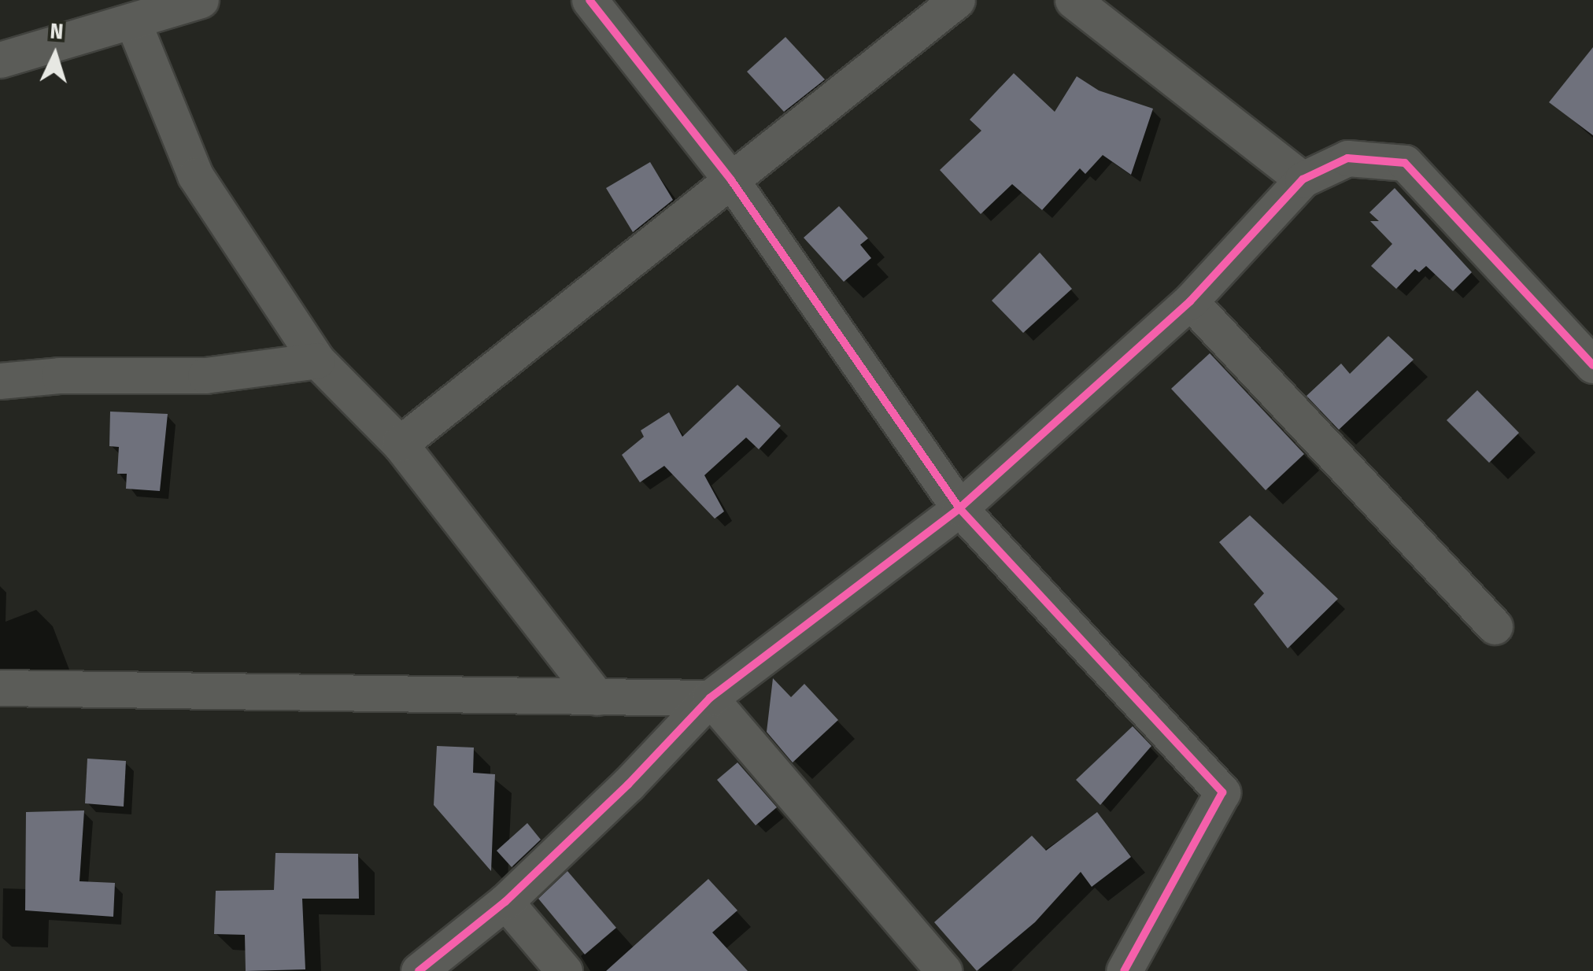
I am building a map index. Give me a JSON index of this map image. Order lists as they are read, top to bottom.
{
  "north": "top"
}
